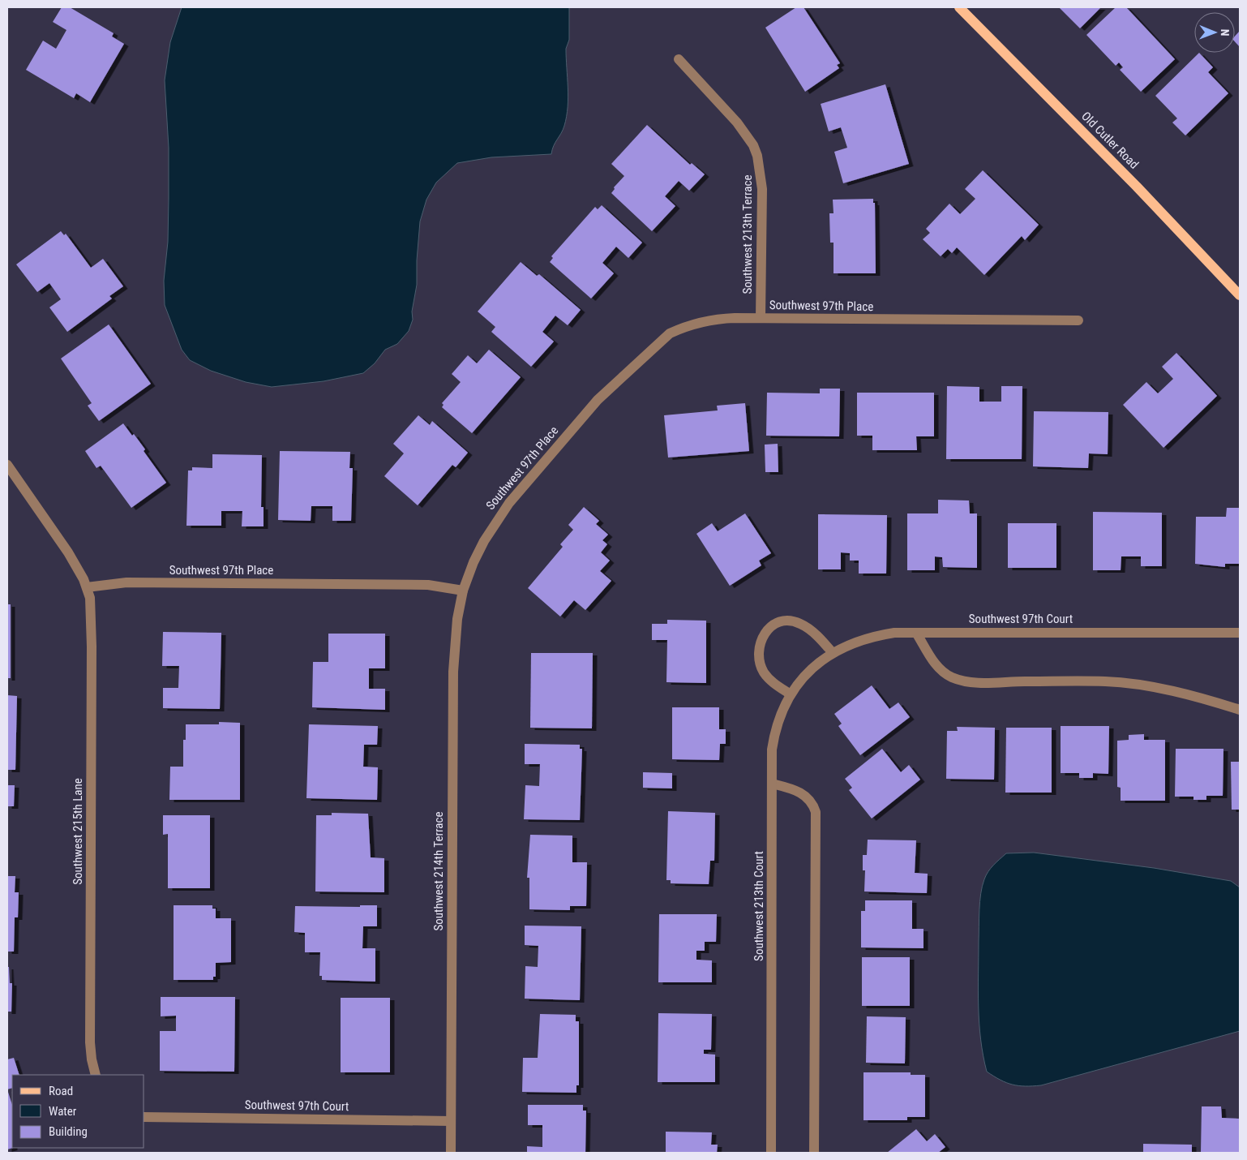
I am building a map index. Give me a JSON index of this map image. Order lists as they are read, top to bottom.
{
  "streets": {
    "main road": ["Old Cutler Road"],
    "street": [
      "Southwest 213th Terrace",
      "Southwest 97th Place",
      "Southwest 97th Court",
      "Southwest 215th Lane",
      "Southwest 214th Terrace",
      "Southwest 213th Court"
    ]
  },
  "crossings": [
    ["Southwest 213th Terrace", "Southwest 97th Place"],
    ["Southwest 97th Place", "Southwest 215th Lane"],
    ["Southwest 97th Place", "Southwest 214th Terrace"],
    ["Southwest 97th Court", "Southwest 214th Terrace"],
    ["Southwest 97th Court", "Southwest 213th Court"]
  ],
  "legend": ["Road", "Water", "Building"],
  "north": "right"
}
